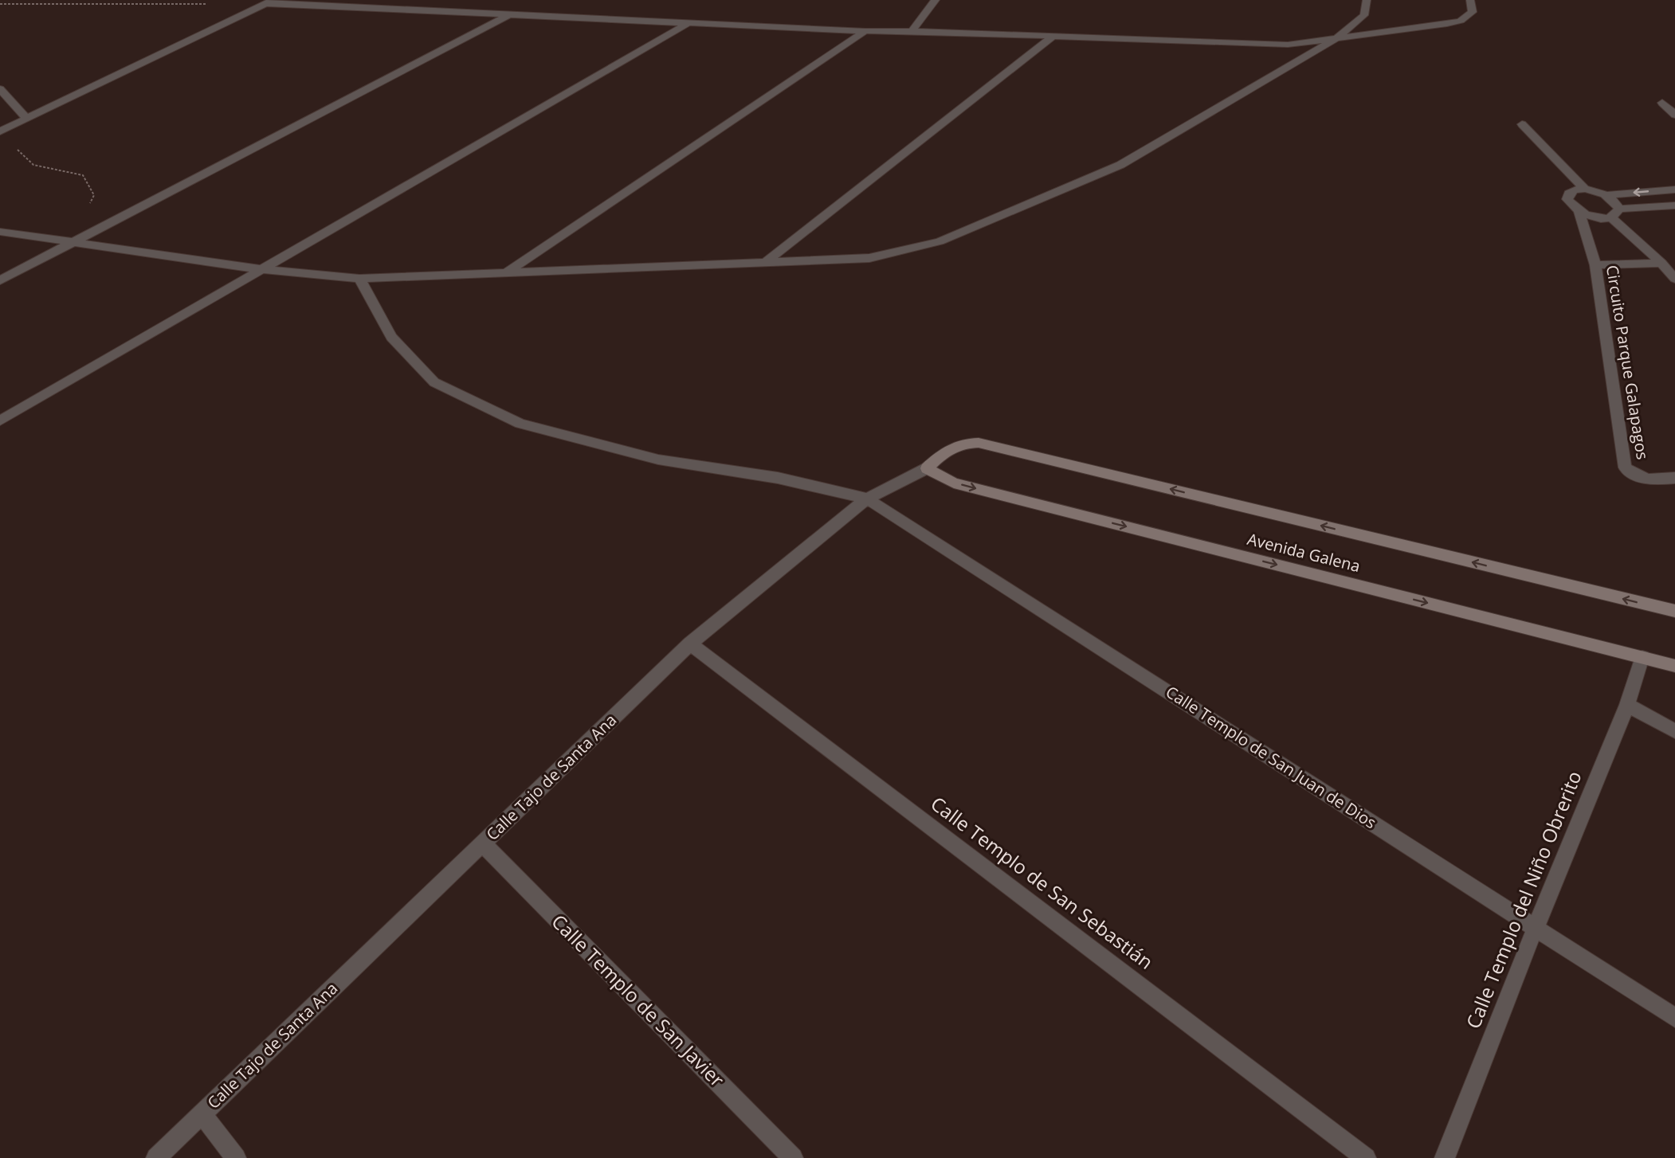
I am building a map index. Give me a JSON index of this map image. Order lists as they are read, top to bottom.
{
  "streets": {
    "street": [
      "Circuito Parque Galapagos",
      "Avenida Galena",
      "Calle Templo de San Juan de Dios",
      "Calle Tajo de Santa Ana",
      "Calle Templo de San Sebastián",
      "Calle Templo del Niño Obrerito",
      "Calle Templo de San Javier"
    ]
  },
  "crossings": [
    ["Avenida Galena", "Calle Tajo de Santa Ana"],
    ["Avenida Galena", "Calle Templo del Niño Obrerito"],
    ["Calle Templo de San Juan de Dios", "Calle Tajo de Santa Ana"],
    ["Calle Templo de San Juan de Dios", "Calle Templo del Niño Obrerito"],
    ["Calle Tajo de Santa Ana", "Calle Templo de San Sebastián"],
    ["Calle Tajo de Santa Ana", "Calle Templo de San Javier"]
  ]
}
